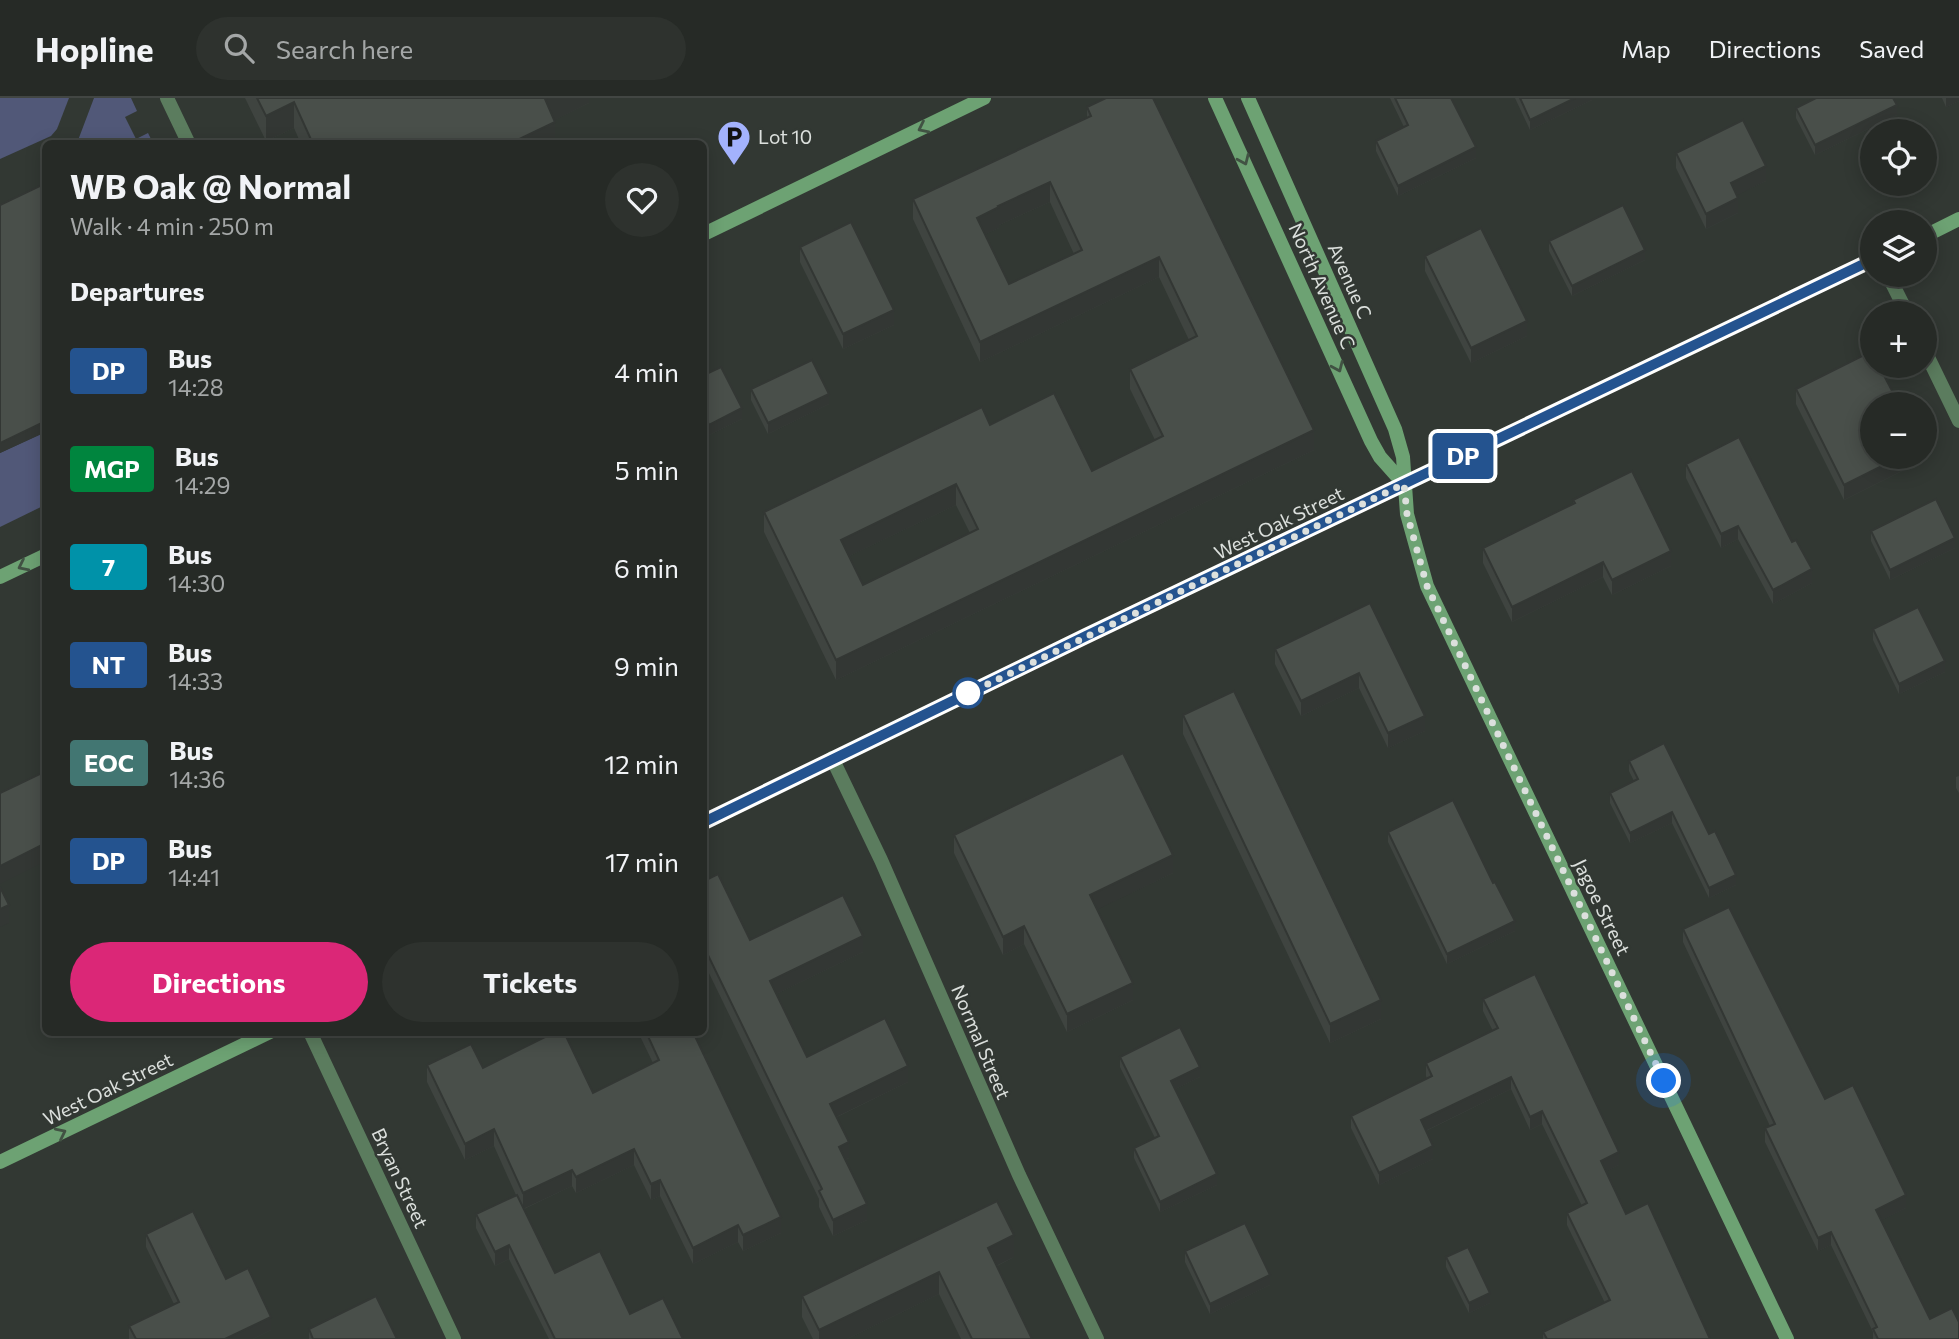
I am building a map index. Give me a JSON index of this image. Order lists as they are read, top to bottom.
{
  "streets": {
    "main road": [
      "Avenue C",
      "North Avenue C",
      "West Oak Street",
      "Jagoe Street"
    ],
    "street": ["Normal Street", "Bryan Street"]
  },
  "crossings": [
    ["Avenue C", "North Avenue C"],
    ["Avenue C", "West Oak Street"],
    ["Avenue C", "Jagoe Street"],
    ["North Avenue C", "West Oak Street"],
    ["North Avenue C", "Jagoe Street"],
    ["West Oak Street", "Jagoe Street"],
    ["West Oak Street", "Normal Street"]
  ],
  "one_way": ["North Avenue C"],
  "places": {
    "parking": ["Lot 10"]
  },
  "lines": ["bus line DP"],
  "page": {
    "header": "Hopline",
    "search": "Search here",
    "nav": ["Map", "Directions", "Saved"],
    "on_map": "DP",
    "map_buttons": ["+", "−"],
    "heading": [
      ["WB Oak @ Normal", "Walk · 4 min · 250 m"],
      "Departures"
    ],
    "list": [
      {
        "mark": "DP",
        "name": "Bus",
        "note": "14:28",
        "value": "4 min"
      },
      {
        "mark": "MGP",
        "name": "Bus",
        "note": "14:29",
        "value": "5 min"
      },
      {
        "mark": "7",
        "name": "Bus",
        "note": "14:30",
        "value": "6 min"
      },
      {
        "mark": "NT",
        "name": "Bus",
        "note": "14:33",
        "value": "9 min"
      },
      {
        "mark": "EOC",
        "name": "Bus",
        "note": "14:36",
        "value": "12 min"
      },
      {
        "mark": "DP",
        "name": "Bus",
        "note": "14:41",
        "value": "17 min"
      }
    ],
    "buttons": ["Directions", "Tickets"]
  }
}
